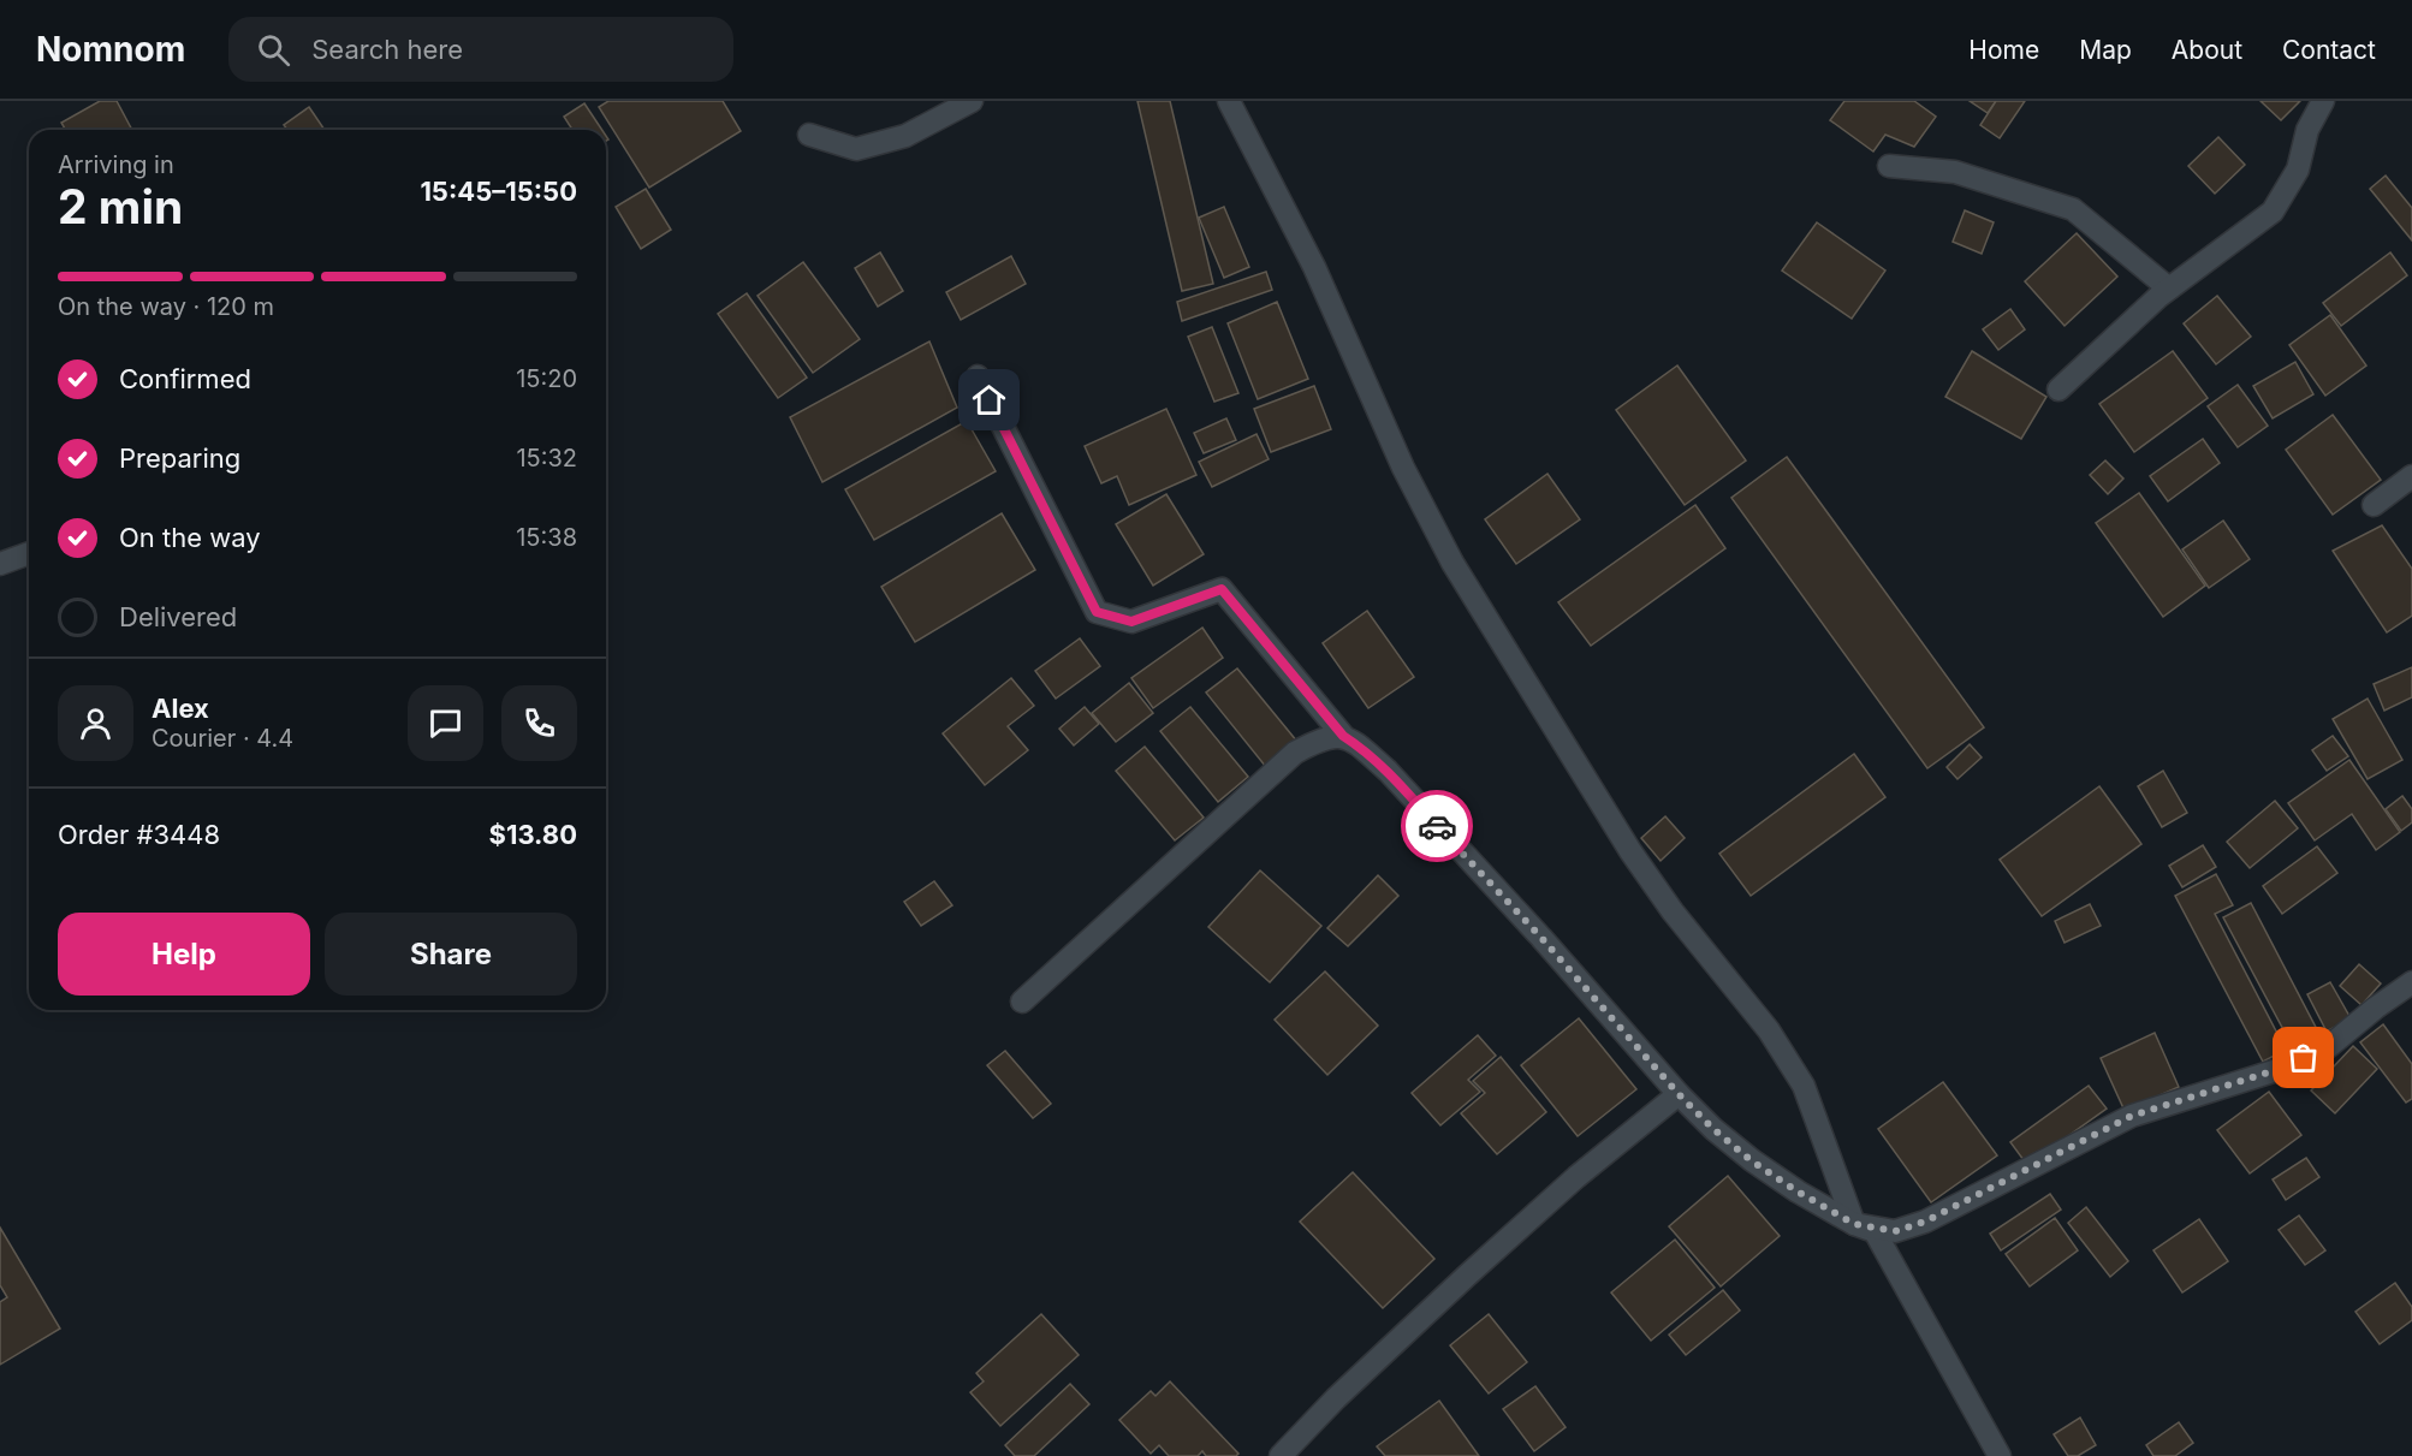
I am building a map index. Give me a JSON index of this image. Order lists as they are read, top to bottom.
{
  "page": {
    "header": "Nomnom",
    "search": "Search here",
    "nav": [
      "Home",
      "Map",
      "About",
      "Contact"
    ],
    "heading": ["2 min", "Arriving in", "15:45–15:50"],
    "panel": [
      "Alex",
      "Courier · 4.4",
      "Order #3448",
      "$13.80"
    ],
    "bar": "On the way · 120 m",
    "list": [
      ["Confirmed", "15:20"],
      ["Preparing", "15:32"],
      ["On the way", "15:38"],
      "Delivered"
    ],
    "buttons": ["Help", "Share"]
  }
}
